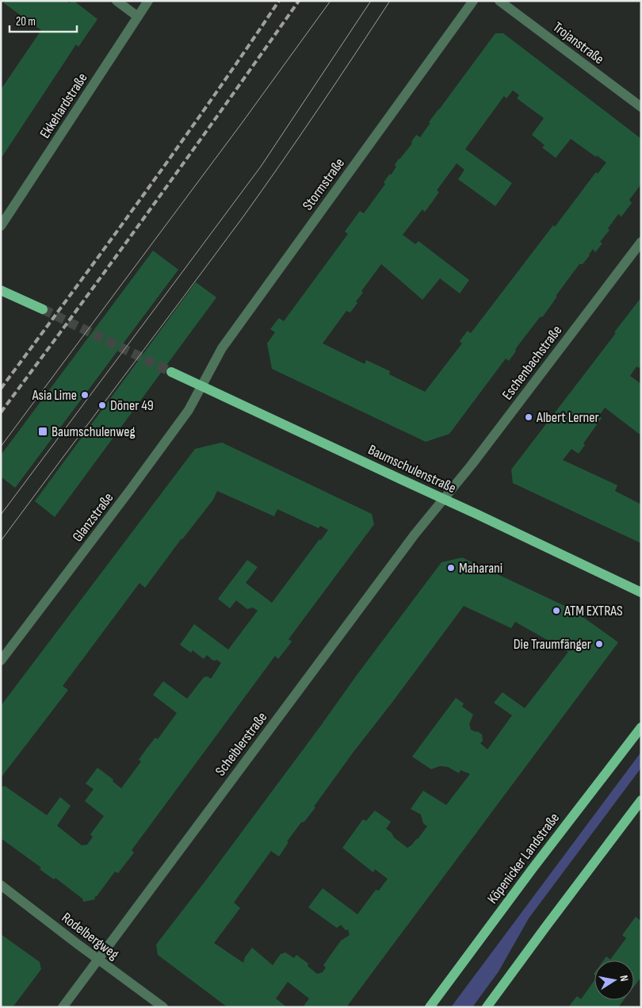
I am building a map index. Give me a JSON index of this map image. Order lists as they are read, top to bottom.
{
  "streets": {
    "main road": ["Baumschulenstraße", "Köpenicker Landstraße"],
    "street": [
      "Trojanstraße",
      "Ekkehardstraße",
      "Stormstraße",
      "Eschenbachstraße",
      "Glanzstraße",
      "Scheiblerstraße",
      "Rodelbergweg"
    ]
  },
  "crossings": [
    ["Stormstraße", "Baumschulenstraße"],
    ["Stormstraße", "Glanzstraße"],
    ["Eschenbachstraße", "Baumschulenstraße"],
    ["Eschenbachstraße", "Scheiblerstraße"],
    ["Baumschulenstraße", "Glanzstraße"],
    ["Baumschulenstraße", "Scheiblerstraße"],
    ["Scheiblerstraße", "Rodelbergweg"]
  ],
  "places": {
    "other": [
      "Asia Lime",
      "Döner 49",
      "Albert Lerner",
      "Maharani",
      "ATM EXTRAS",
      "Die Traumfänger"
    ],
    "transit": ["Baumschulenweg"]
  },
  "scale_bar": "20 m",
  "north": "right"
}
